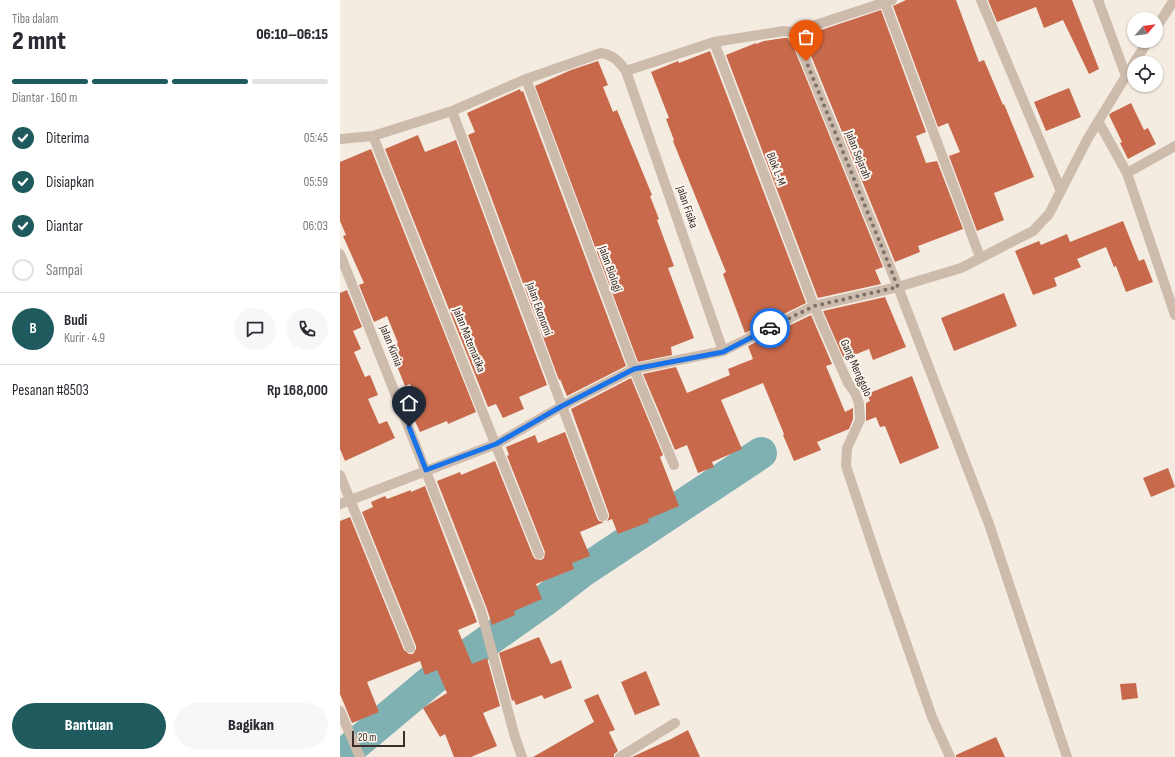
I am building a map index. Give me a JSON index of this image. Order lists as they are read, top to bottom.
{
  "streets": {
    "street": [
      "Jalan Sejarah",
      "Blok L-M",
      "Jalan Fisika",
      "Jalan Biologi",
      "Jalan Ekonomi",
      "Jalan Matematika",
      "Jalan Kimia",
      "Gang Menggolo"
    ]
  },
  "crossings": [
    ["Blok L-M", "Gang Menggolo"]
  ],
  "scale_bar": "20 m",
  "north": "top right",
  "page": {
    "heading": ["2 mnt", "Tiba dalam", "06:10–06:15"],
    "panel": [
      "Budi",
      "Kurir · 4.9",
      "Pesanan #8503",
      "Rp 168,000"
    ],
    "bar": "Diantar · 160 m",
    "list": [
      ["Diterima", "05:45"],
      ["Disiapkan", "05:59"],
      ["Diantar", "06:03"],
      "Sampai"
    ],
    "round": "B",
    "buttons": ["Bantuan", "Bagikan"],
    "scale": "20 m"
  }
}
